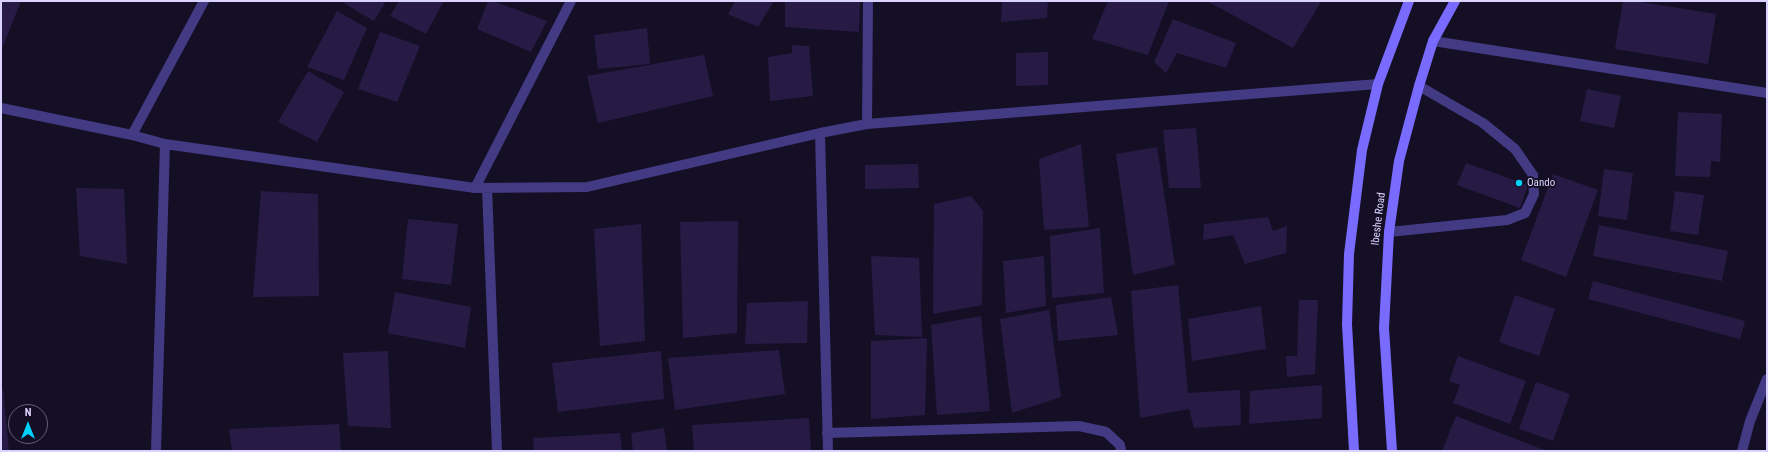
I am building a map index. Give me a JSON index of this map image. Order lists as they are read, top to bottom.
{
  "streets": {
    "main road": ["Ibeshe Road"]
  },
  "places": ["Oando"],
  "north": "top"
}
